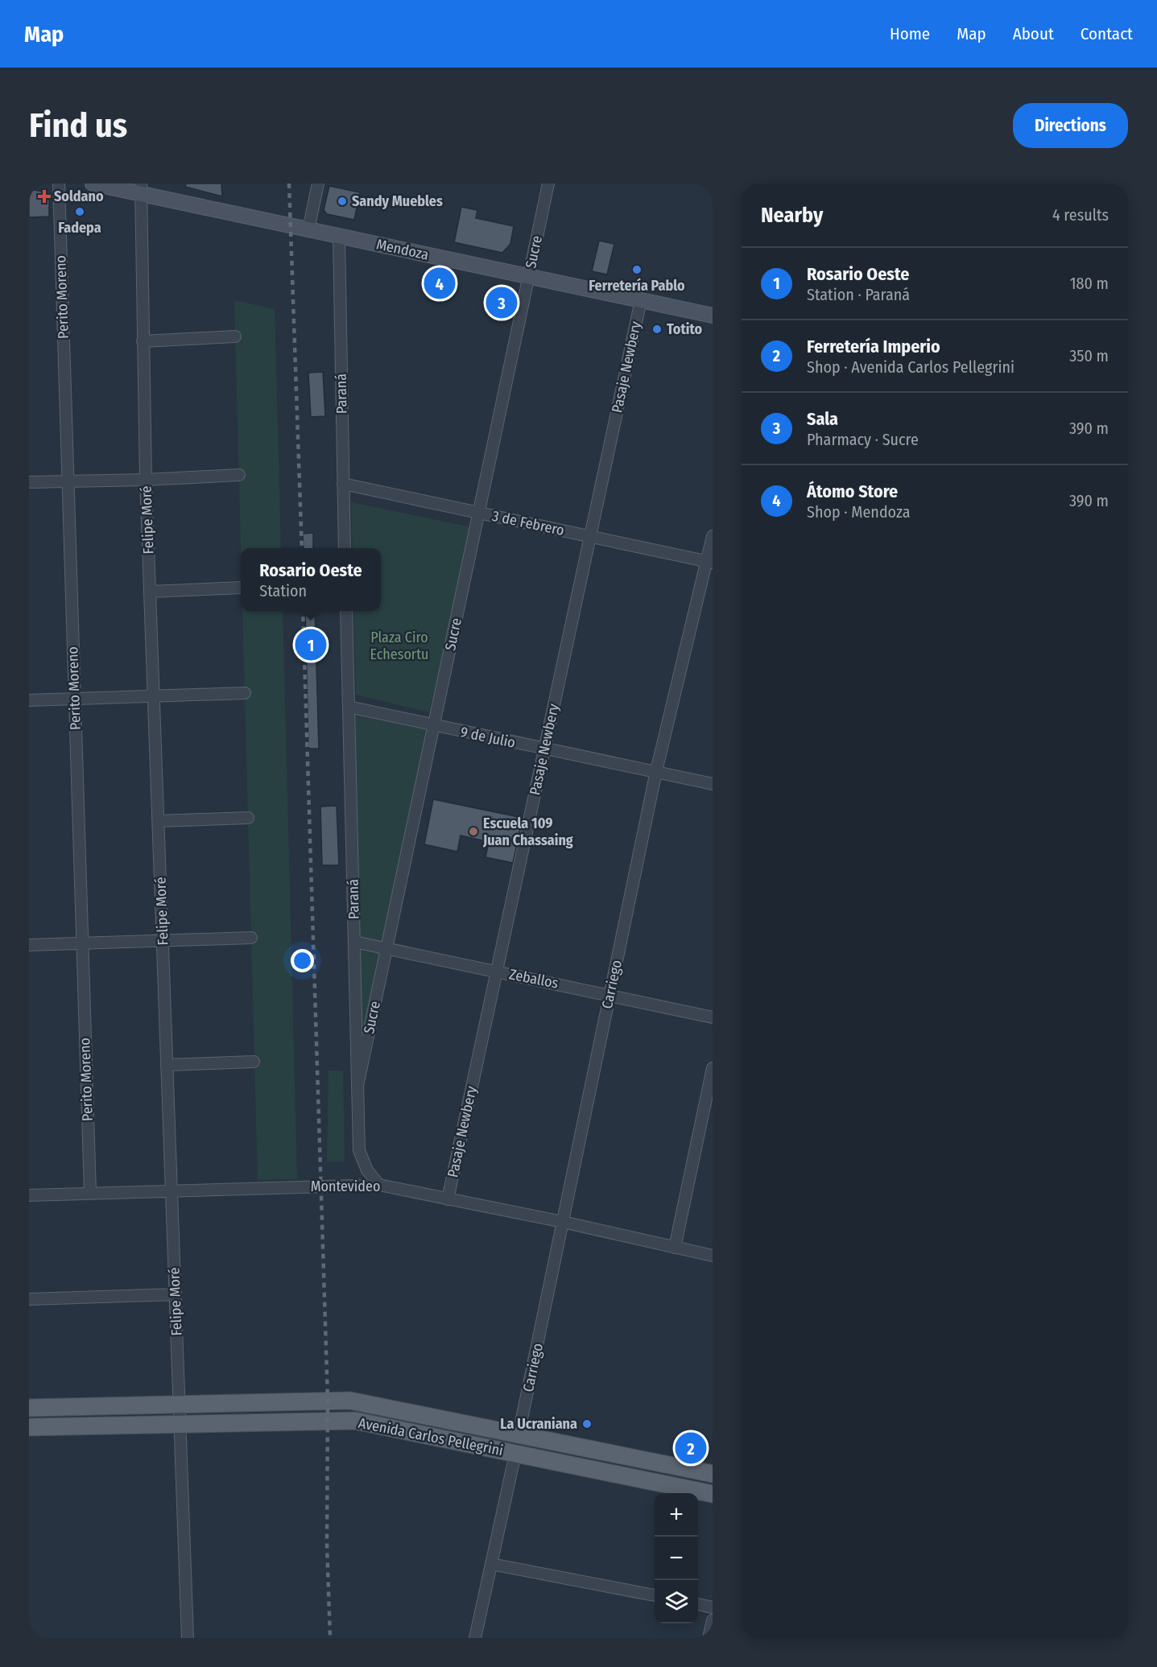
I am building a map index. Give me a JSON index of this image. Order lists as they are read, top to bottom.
{
  "streets": {
    "main road": ["Mendoza", "Avenida Carlos Pellegrini"],
    "street": [
      "Sucre",
      "Perito Moreno",
      "Pasaje Newbery",
      "Paraná",
      "Felipe Moré",
      "3 de Febrero",
      "9 de Julio",
      "Zeballos",
      "Carriego",
      "Montevideo"
    ]
  },
  "crossings": [
    ["Mendoza", "Sucre"],
    ["Mendoza", "Pasaje Newbery"],
    ["Mendoza", "Paraná"],
    ["Mendoza", "Felipe Moré"],
    ["Sucre", "Paraná"],
    ["Sucre", "3 de Febrero"],
    ["Sucre", "9 de Julio"],
    ["Sucre", "Zeballos"],
    ["Perito Moreno", "Montevideo"],
    ["Pasaje Newbery", "3 de Febrero"],
    ["Pasaje Newbery", "9 de Julio"],
    ["Pasaje Newbery", "Zeballos"],
    ["Pasaje Newbery", "Montevideo"],
    ["Paraná", "3 de Febrero"],
    ["Paraná", "9 de Julio"],
    ["Paraná", "Zeballos"],
    ["Paraná", "Montevideo"],
    ["Felipe Moré", "Montevideo"],
    ["Felipe Moré", "Avenida Carlos Pellegrini"],
    ["3 de Febrero", "Carriego"],
    ["9 de Julio", "Carriego"],
    ["Zeballos", "Carriego"],
    ["Carriego", "Montevideo"],
    ["Carriego", "Avenida Carlos Pellegrini"]
  ],
  "parks": ["Plaza Ciro Echesortu"],
  "places": {
    "health": ["Soldano"],
    "other": [
      "Sandy Muebles",
      "Fadepa",
      "Ferretería Pablo",
      "Totito",
      "Escuela 109 Juan Chassaing",
      "La Ucraniana"
    ]
  },
  "page": {
    "header": "Map",
    "nav": [
      "Home",
      "Map",
      "About",
      "Contact"
    ],
    "buttons": "Directions",
    "title": "Find us",
    "heading": ["Nearby", "4 results"],
    "list": [
      {
        "mark": "1",
        "name": "Rosario Oeste",
        "note": "Station · Paraná",
        "value": "180 m"
      },
      {
        "mark": "2",
        "name": "Ferretería Imperio",
        "note": "Shop · Avenida Carlos Pellegrini",
        "value": "350 m"
      },
      {
        "mark": "3",
        "name": "Sala",
        "note": "Pharmacy · Sucre",
        "value": "390 m"
      },
      {
        "mark": "4",
        "name": "Átomo Store",
        "note": "Shop · Mendoza",
        "value": "390 m"
      }
    ],
    "pins": [
      "4",
      "3",
      "1",
      "2"
    ],
    "popup": ["Rosario Oeste", "Station"],
    "map_buttons": ["+", "−"]
  }
}
